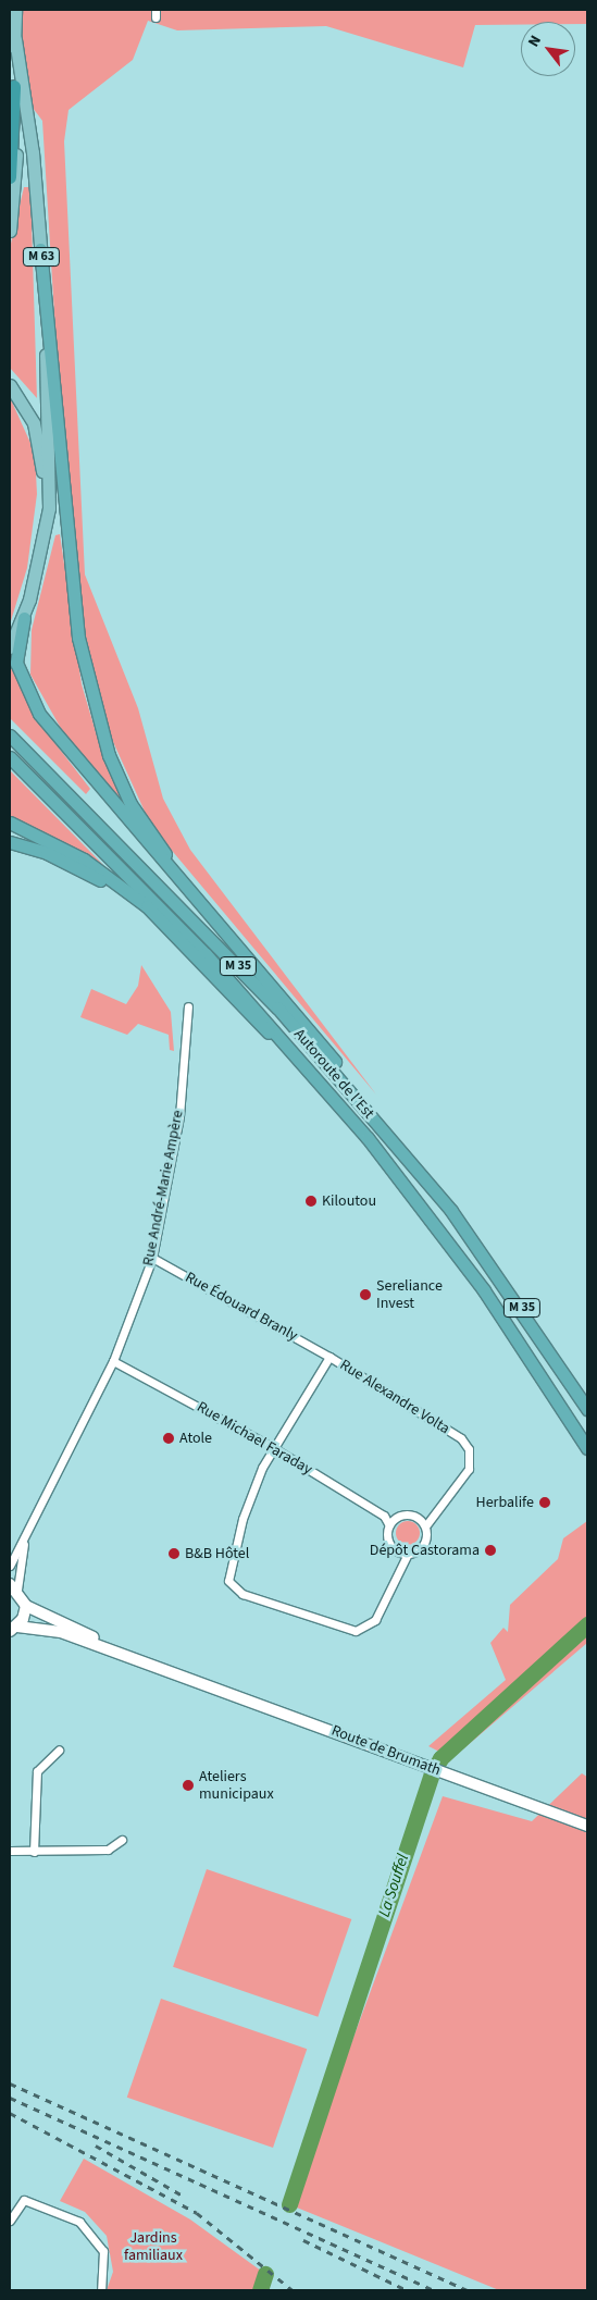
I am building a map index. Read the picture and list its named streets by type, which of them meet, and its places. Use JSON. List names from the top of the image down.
{
  "streets": {
    "highway": ["M 35", "Autoroute de l’Est"],
    "main road": ["M 63", "Route de Brumath"],
    "street": [
      "Rue André-Marie Ampère",
      "Rue Édouard Branly",
      "Rue Alexandre Volta",
      "Rue Michael Faraday"
    ]
  },
  "crossings": [
    ["Rue André-Marie Ampère", "Rue Édouard Branly"],
    ["Rue André-Marie Ampère", "Rue Michael Faraday"],
    ["Rue Édouard Branly", "Rue Alexandre Volta"],
    ["Rue Alexandre Volta", "Rue Michael Faraday"]
  ],
  "water": ["La Souffel"],
  "parks": ["Jardins familiaux"],
  "places": [
    "Kiloutou",
    "Sereliance Invest",
    "Atole",
    "Herbalife",
    "Dépôt Castorama",
    "B&B Hôtel",
    "Ateliers municipaux"
  ],
  "north": "top left"
}
